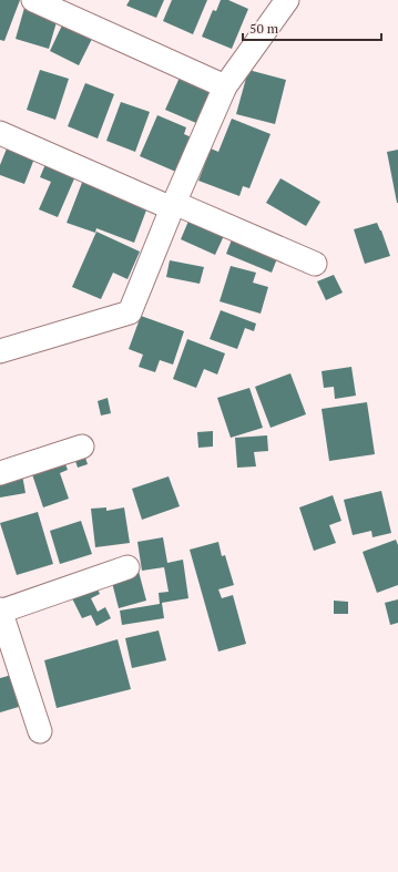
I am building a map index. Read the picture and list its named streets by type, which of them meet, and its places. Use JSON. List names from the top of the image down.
{
  "scale_bar": "50 m"
}
